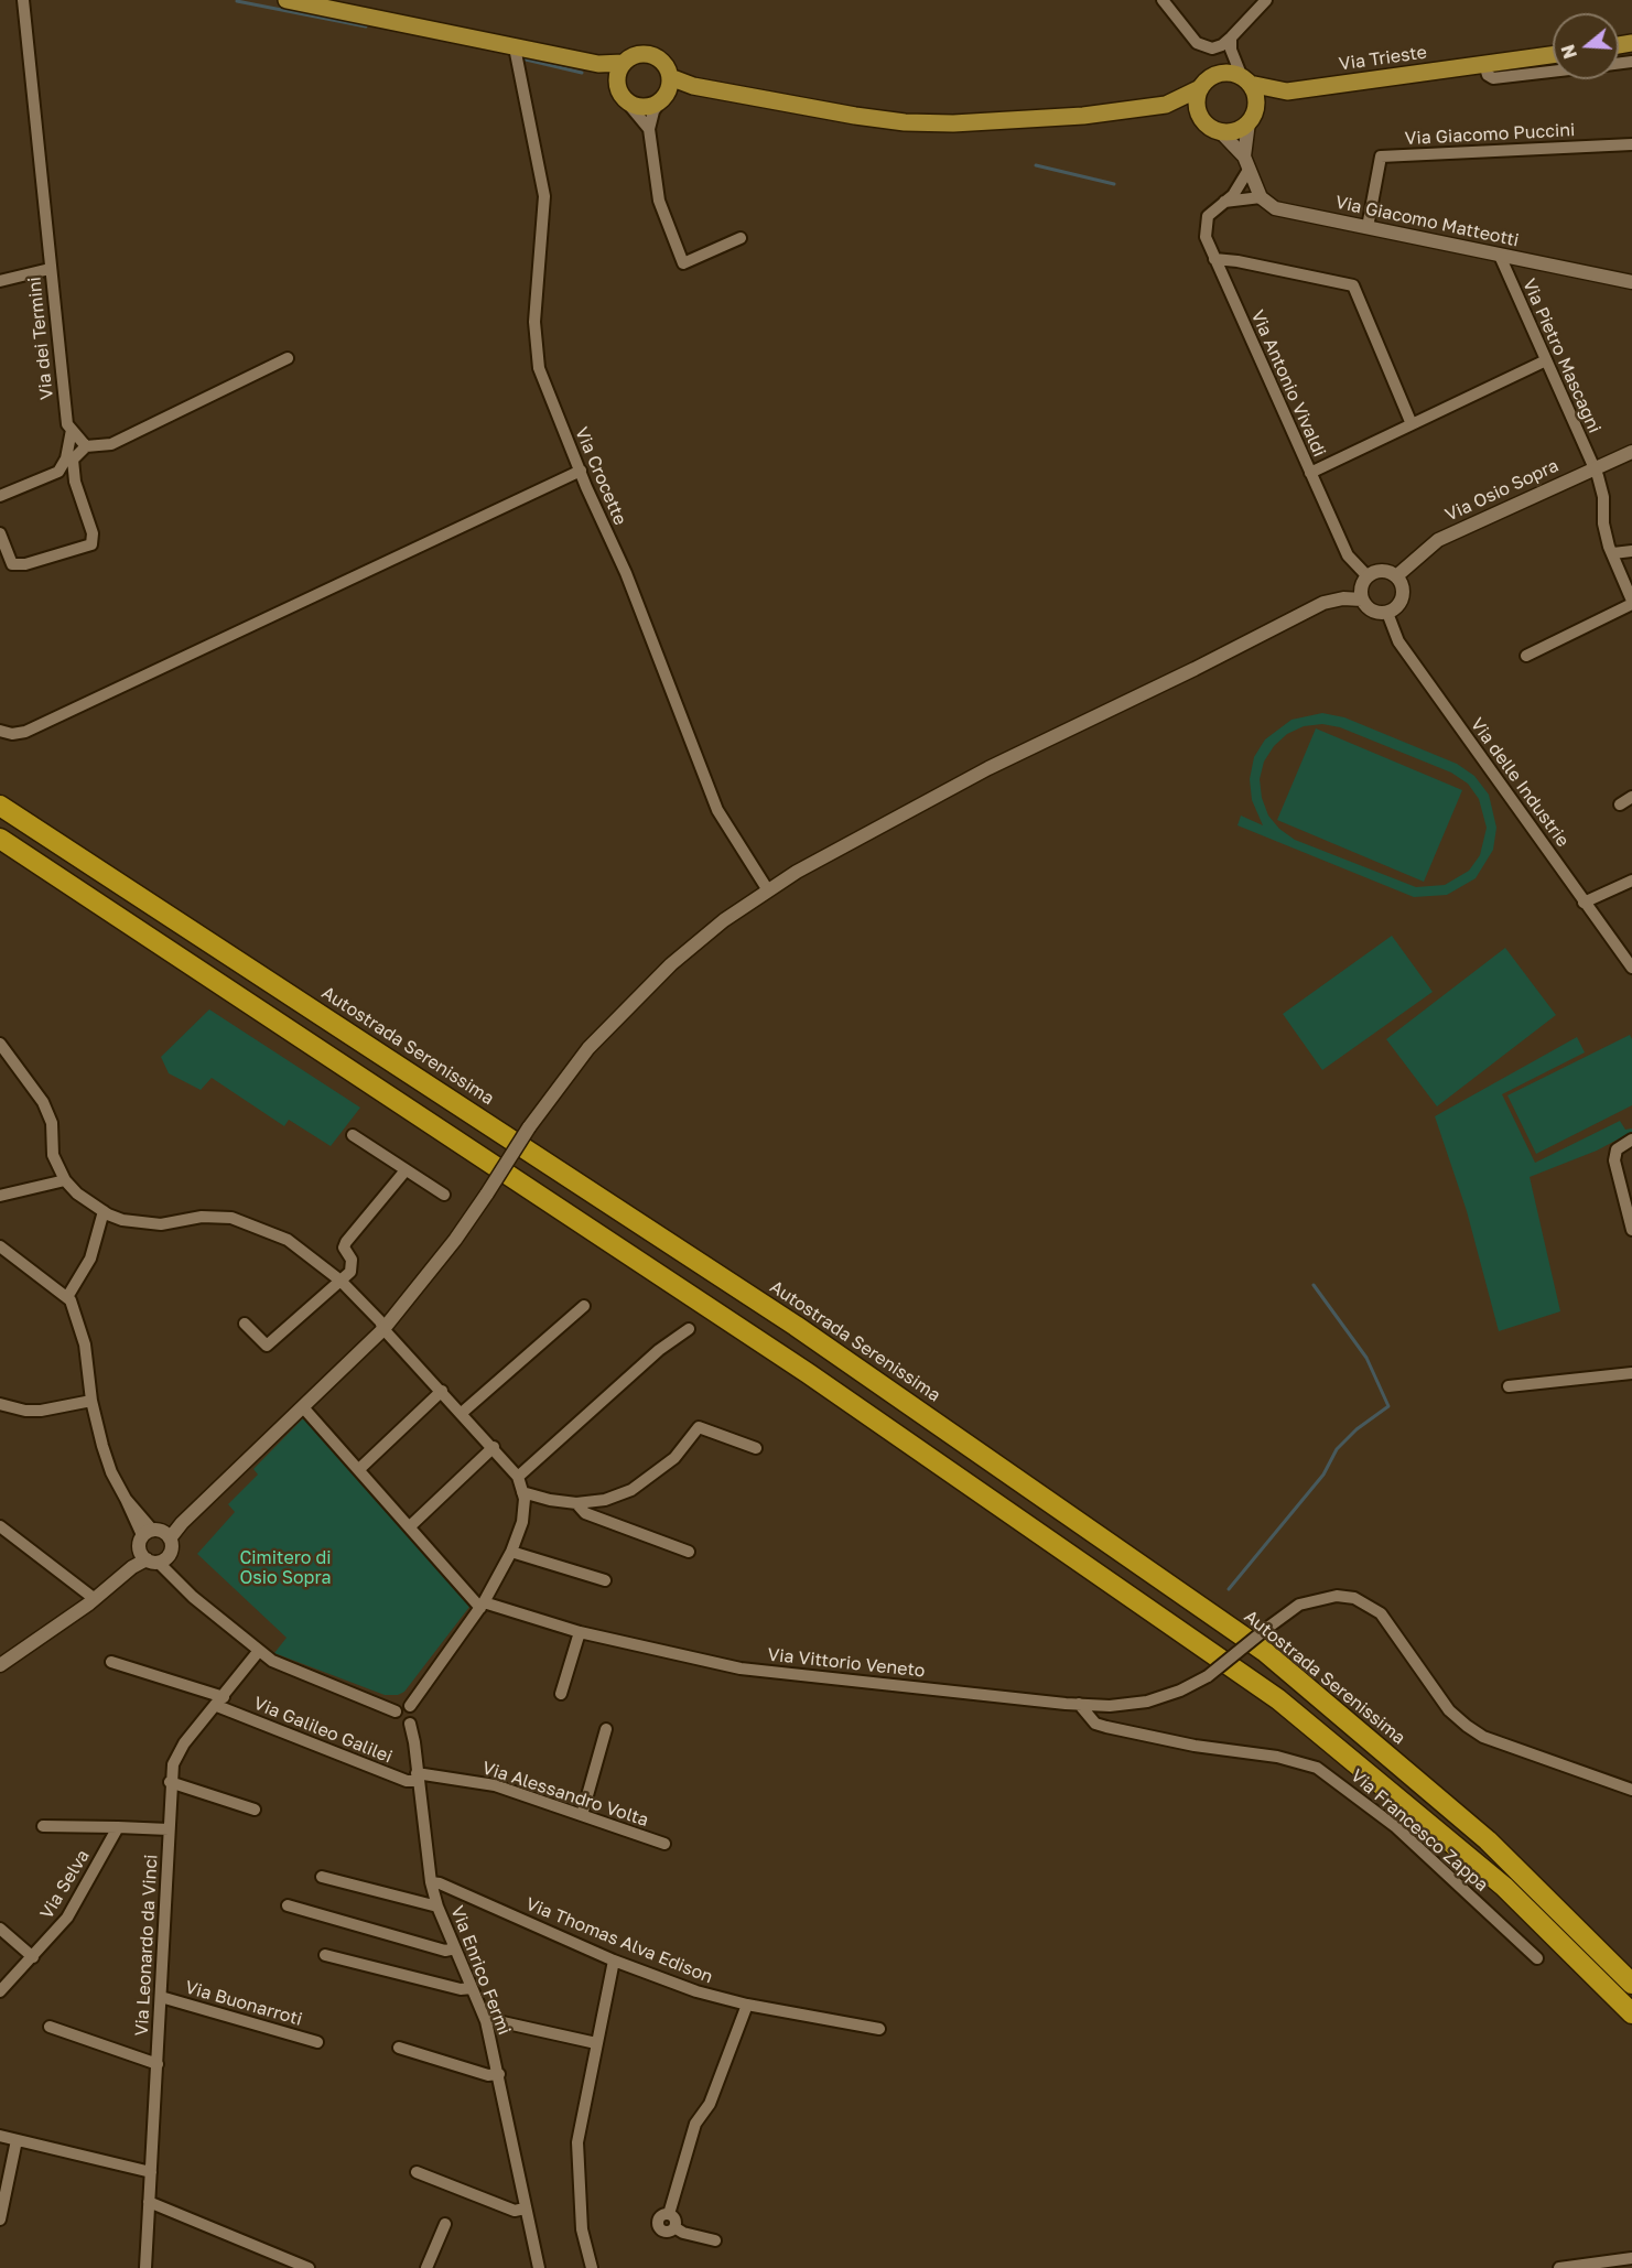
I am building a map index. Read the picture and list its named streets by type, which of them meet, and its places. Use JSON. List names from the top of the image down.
{
  "streets": {
    "highway": ["Autostrada Serenissima"],
    "main road": ["Via Trieste"],
    "street": [
      "Via Giacomo Puccini",
      "Via Giacomo Matteotti",
      "Via dei Termini",
      "Via Pietro Mascagni",
      "Via Antonio Vivaldi",
      "Via Crocette",
      "Via Osio Sopra",
      "Via delle Industrie",
      "Via Vittorio Veneto",
      "Via Galileo Galilei",
      "Via Alessandro Volta",
      "Via Francesco Zappa",
      "Via Selva",
      "Via Thomas Alva Edison",
      "Via Leonardo da Vinci",
      "Via Enrico Fermi",
      "Via Buonarroti"
    ]
  },
  "crossings": [
    ["Via Giacomo Puccini", "Via Giacomo Matteotti"],
    ["Via Giacomo Matteotti", "Via Pietro Mascagni"],
    ["Via Pietro Mascagni", "Via Osio Sopra"],
    ["Via Antonio Vivaldi", "Via Osio Sopra"],
    ["Via Antonio Vivaldi", "Via delle Industrie"],
    ["Via Osio Sopra", "Via delle Industrie"],
    ["Via Vittorio Veneto", "Via Francesco Zappa"],
    ["Via Galileo Galilei", "Via Alessandro Volta"],
    ["Via Galileo Galilei", "Via Leonardo da Vinci"],
    ["Via Galileo Galilei", "Via Enrico Fermi"],
    ["Via Alessandro Volta", "Via Enrico Fermi"],
    ["Via Thomas Alva Edison", "Via Enrico Fermi"],
    ["Via Leonardo da Vinci", "Via Buonarroti"]
  ],
  "parks": ["Cimitero di Osio Sopra"],
  "north": "left"
}
